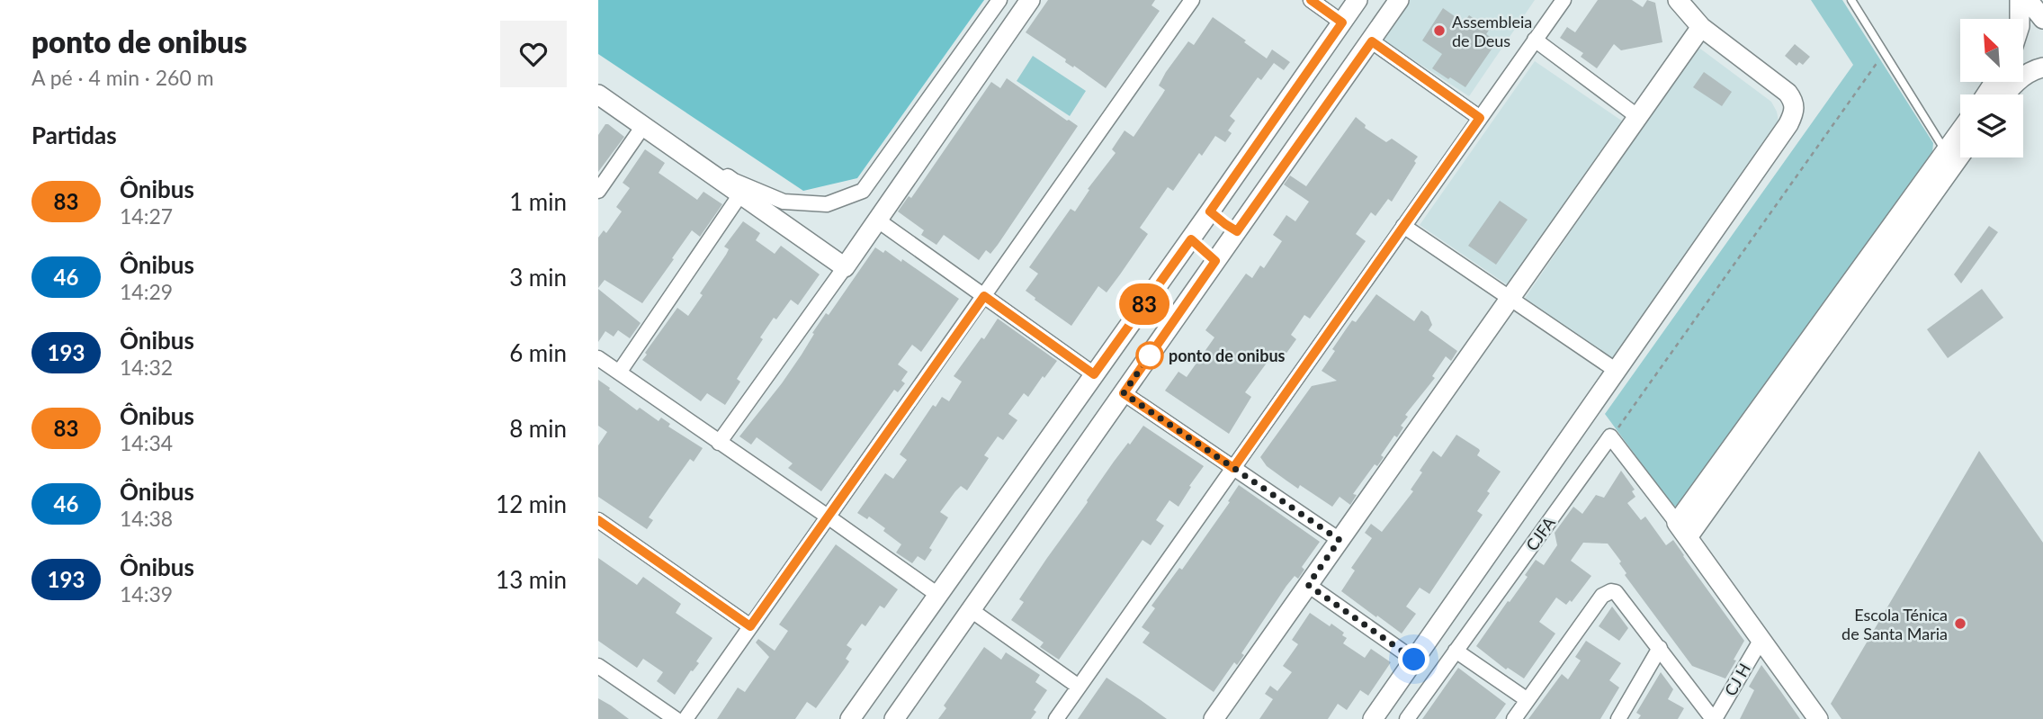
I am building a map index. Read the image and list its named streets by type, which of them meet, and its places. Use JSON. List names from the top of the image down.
{
  "streets": {
    "street": ["CJFA", "CJ H"]
  },
  "places": ["Assembleia de Deus", "ponto de onibus", "Escola Ténica de Santa Maria"],
  "lines": ["bus line 83"],
  "north": "top left",
  "page": {
    "heading": [
      ["ponto de onibus", "A pé · 4 min · 260 m"],
      "Partidas"
    ],
    "on_map": "83",
    "list": [
      {
        "mark": "83",
        "name": "Ônibus",
        "note": "14:27",
        "value": "1 min"
      },
      {
        "mark": "46",
        "name": "Ônibus",
        "note": "14:29",
        "value": "3 min"
      },
      {
        "mark": "193",
        "name": "Ônibus",
        "note": "14:32",
        "value": "6 min"
      },
      {
        "mark": "83",
        "name": "Ônibus",
        "note": "14:34",
        "value": "8 min"
      },
      {
        "mark": "46",
        "name": "Ônibus",
        "note": "14:38",
        "value": "12 min"
      },
      {
        "mark": "193",
        "name": "Ônibus",
        "note": "14:39",
        "value": "13 min"
      }
    ]
  }
}
